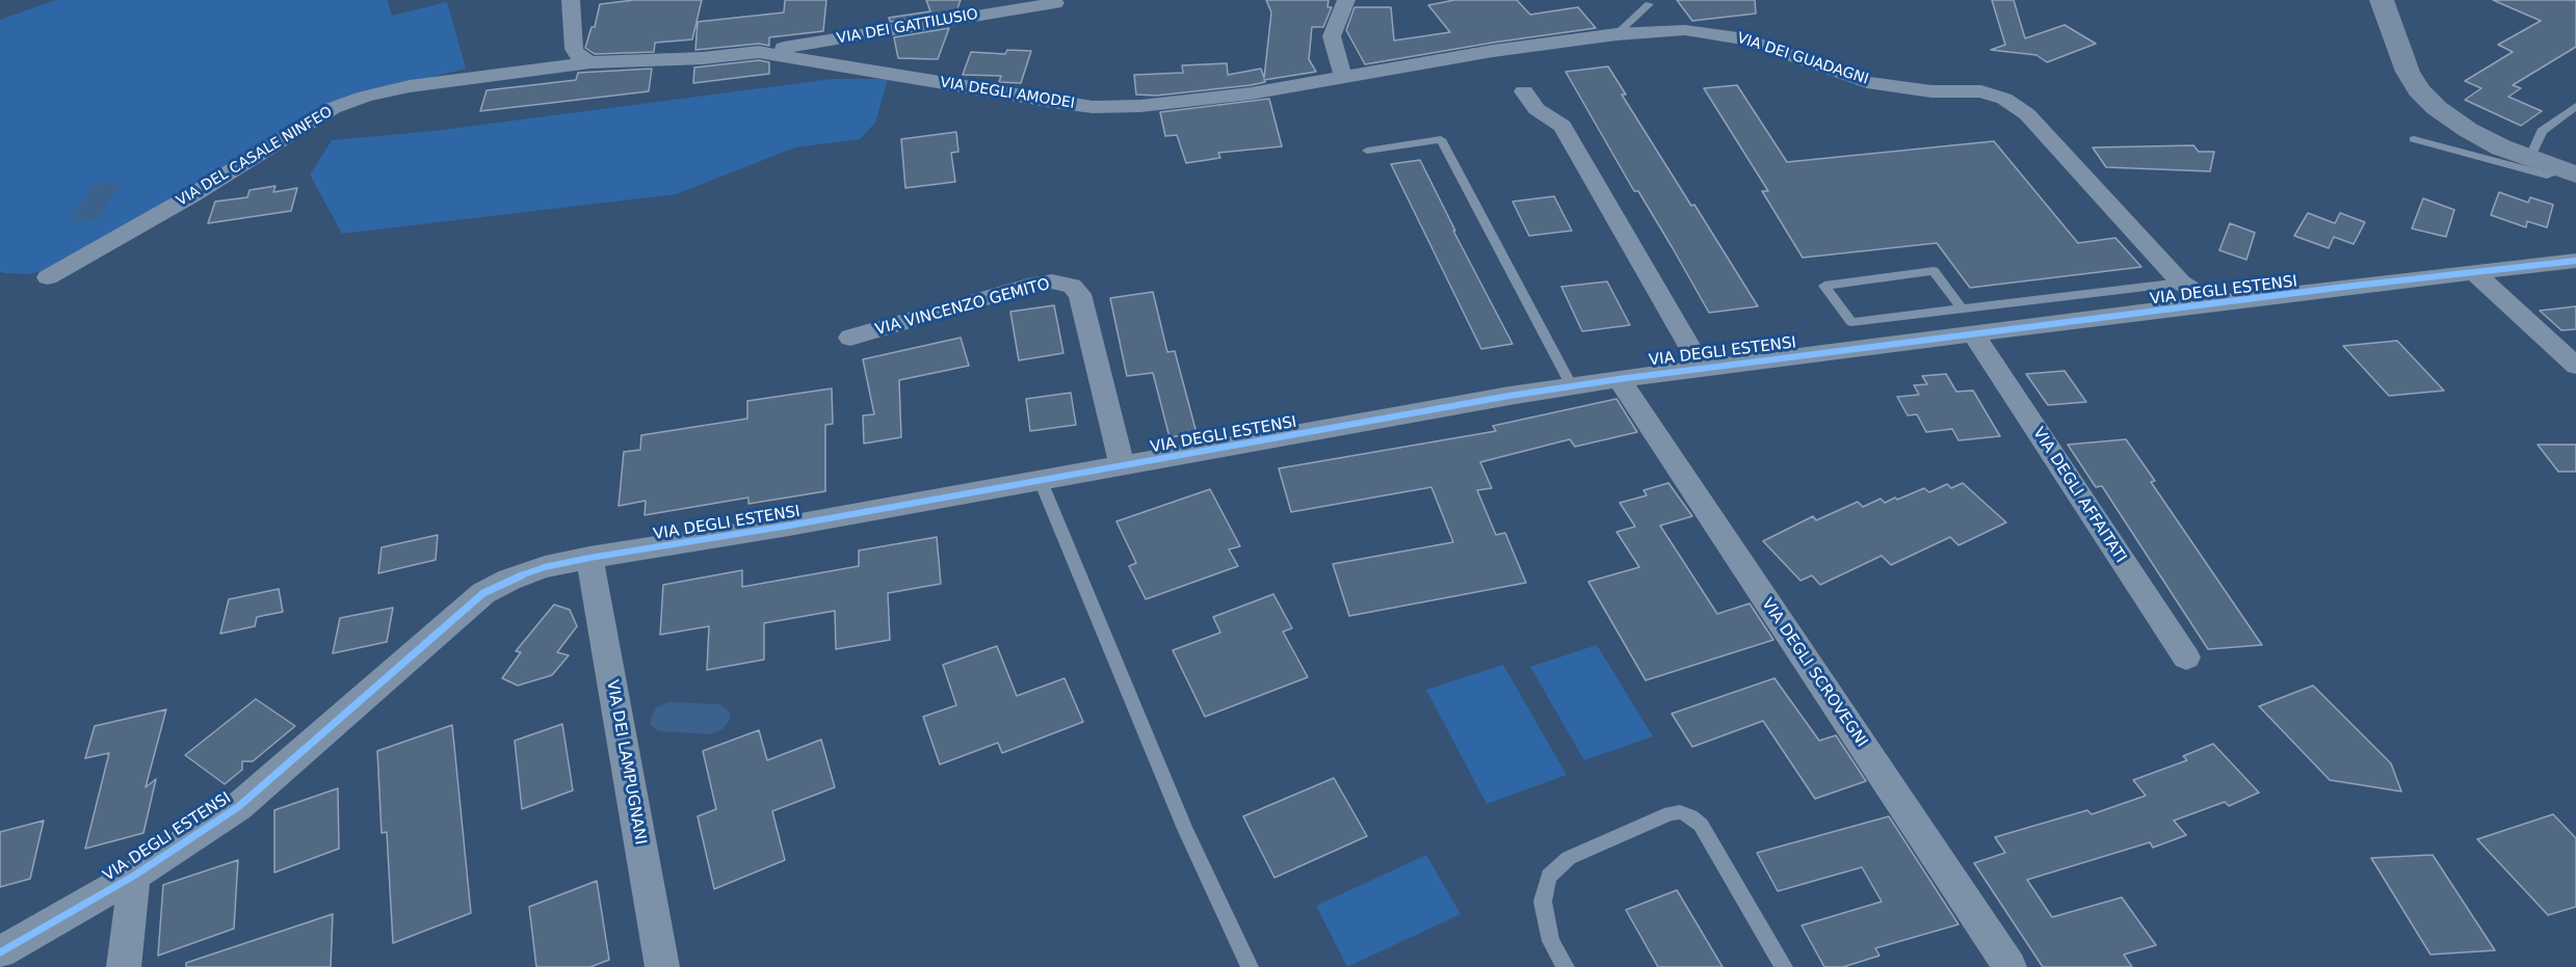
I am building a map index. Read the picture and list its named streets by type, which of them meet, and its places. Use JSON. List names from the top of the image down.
{
  "streets": {
    "street": [
      "VIA DEI GATTILUSIO",
      "VIA DEI GUADAGNI",
      "VIA DEGLI AMODEI",
      "VIA DEL CASALE NINFEO",
      "VIA DEGLI ESTENSI",
      "VIA VINCENZO GEMITO",
      "VIA DEGLI AFFAITATI",
      "VIA DEGLI SCROVEGNI",
      "VIA DEI LAMPUGNANI"
    ]
  },
  "crossings": [
    ["VIA DEI GATTILUSIO", "VIA DEGLI AMODEI"],
    ["VIA DEI GUADAGNI", "VIA DEGLI AMODEI"],
    ["VIA DEI GUADAGNI", "VIA DEGLI ESTENSI"],
    ["VIA DEGLI AMODEI", "VIA DEL CASALE NINFEO"],
    ["VIA DEGLI ESTENSI", "VIA VINCENZO GEMITO"],
    ["VIA DEGLI ESTENSI", "VIA DEGLI AFFAITATI"],
    ["VIA DEGLI ESTENSI", "VIA DEGLI SCROVEGNI"],
    ["VIA DEGLI ESTENSI", "VIA DEI LAMPUGNANI"]
  ]
}
